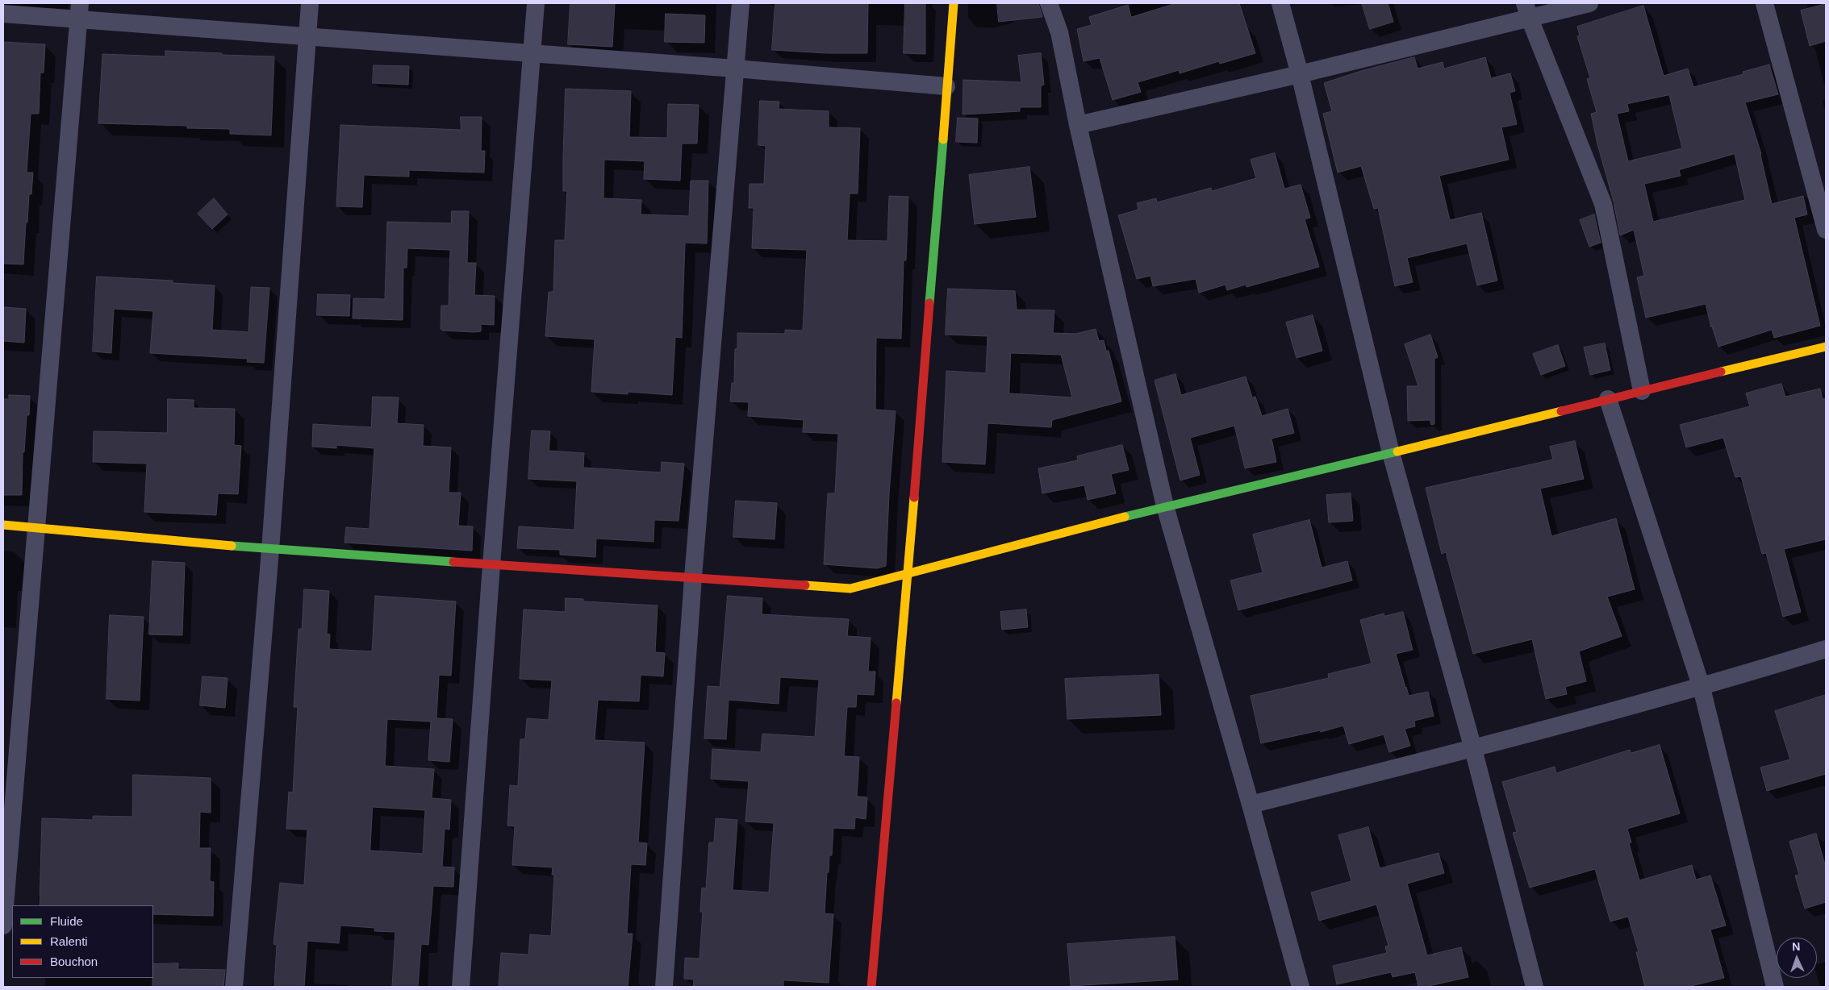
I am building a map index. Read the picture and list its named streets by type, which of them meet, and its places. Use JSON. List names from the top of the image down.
{
  "legend": ["Fluide", "Ralenti", "Bouchon"],
  "north": "top"
}
